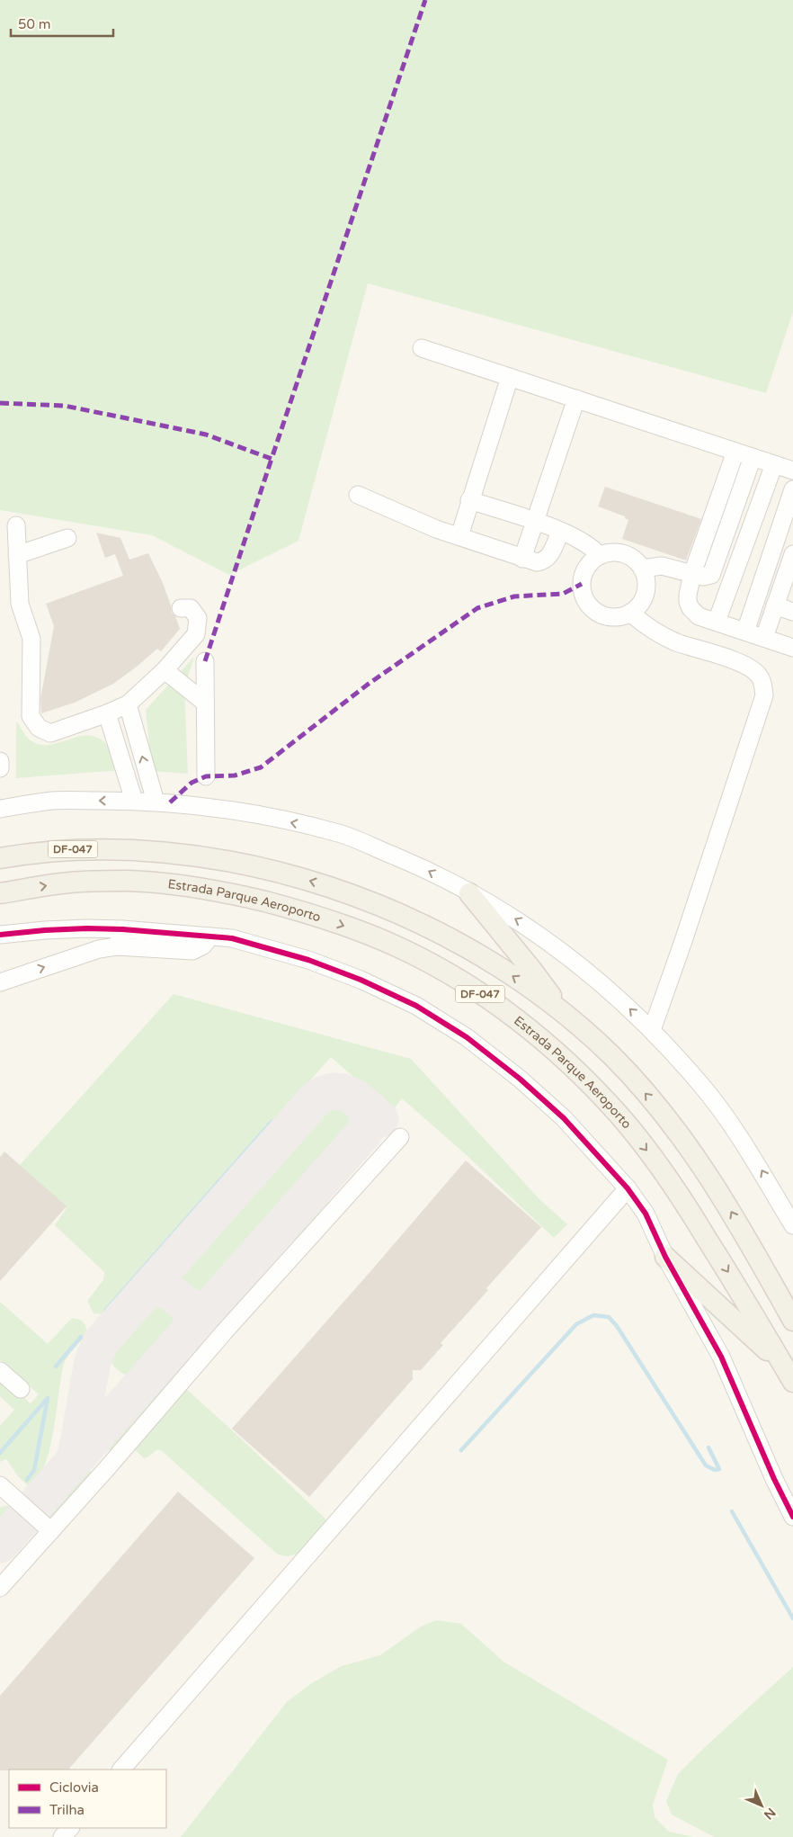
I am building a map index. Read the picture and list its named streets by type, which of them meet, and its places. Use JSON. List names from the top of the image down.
{
  "streets": {
    "main road": ["DF-047", "Estrada Parque Aeroporto"]
  },
  "legend": ["Ciclovia", "Trilha"],
  "scale_bar": "50 m",
  "north": "bottom right"
}
